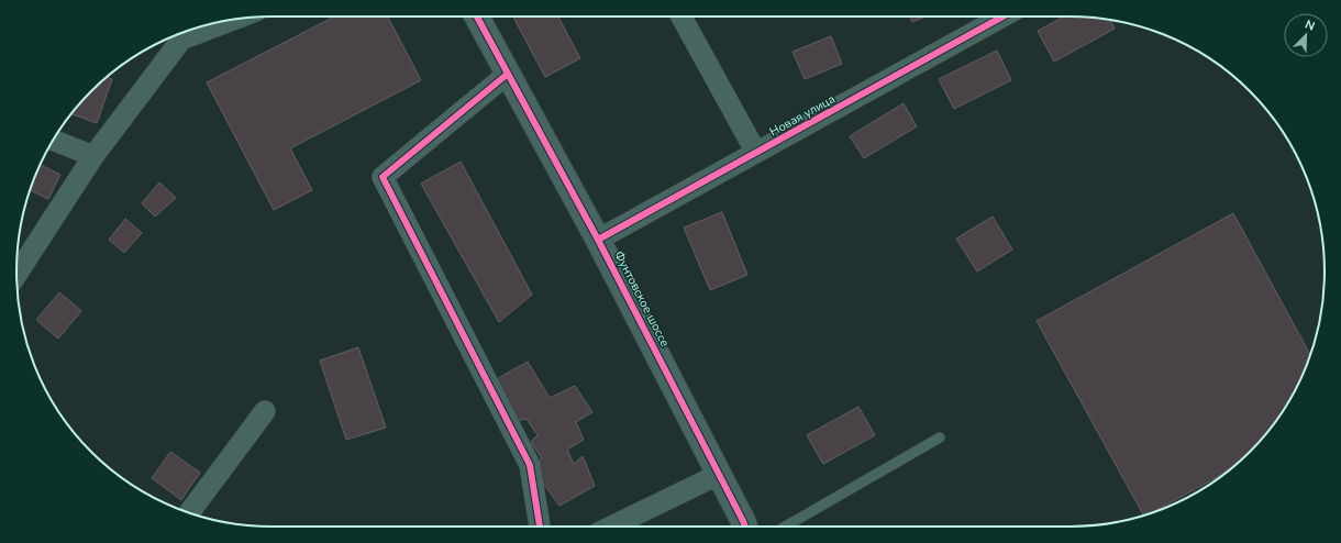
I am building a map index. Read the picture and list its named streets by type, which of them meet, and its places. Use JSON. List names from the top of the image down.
{
  "streets": {
    "street": ["Новая улица", "Фунтовское шоссе"]
  },
  "crossings": [
    ["Новая улица", "Фунтовское шоссе"]
  ],
  "north": "top right"
}
